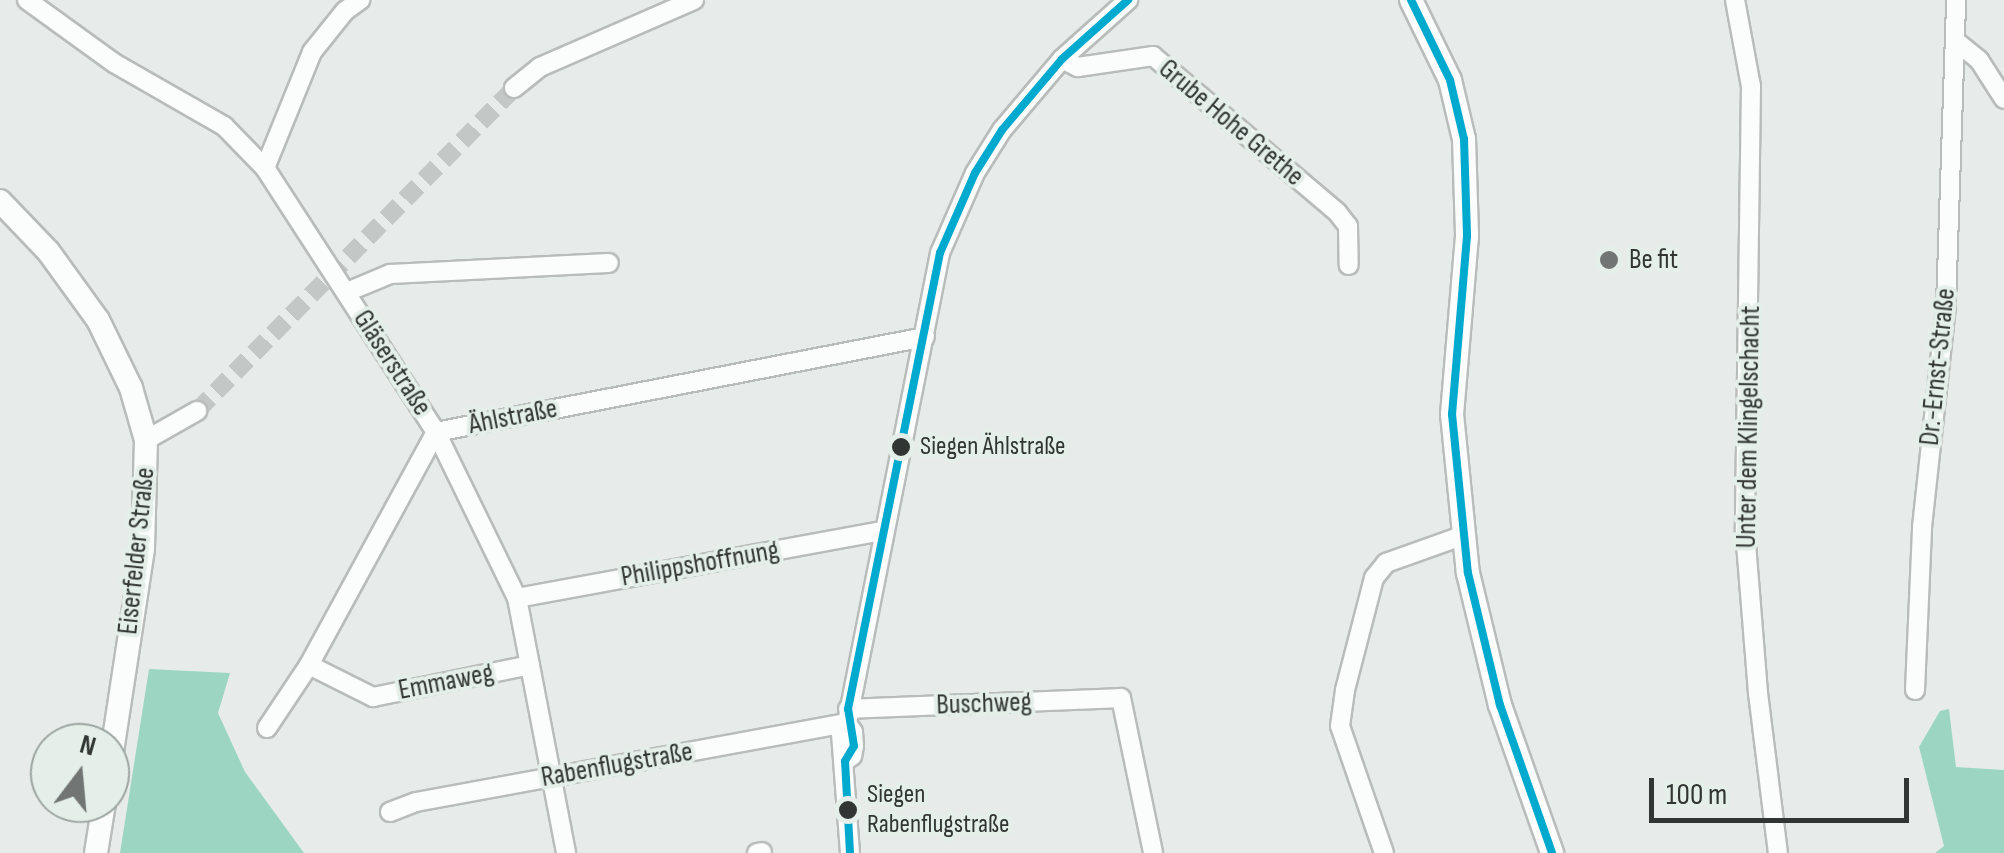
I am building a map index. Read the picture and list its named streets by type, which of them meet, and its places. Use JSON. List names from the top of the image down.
{
  "streets": {
    "main road": ["Eiserfelder Straße"],
    "street": [
      "Grube Hohe Grethe",
      "Gläserstraße",
      "Dr.-Ernst-Straße",
      "Ählstraße",
      "Unter dem Klingelschacht",
      "Philippshoffnung",
      "Emmaweg",
      "Buschweg",
      "Rabenflugstraße"
    ]
  },
  "crossings": [
    ["Gläserstraße", "Ählstraße"],
    ["Gläserstraße", "Philippshoffnung"],
    ["Gläserstraße", "Emmaweg"],
    ["Gläserstraße", "Rabenflugstraße"],
    ["Ählstraße", "Emmaweg"],
    ["Buschweg", "Rabenflugstraße"]
  ],
  "places": ["Be fit", "Siegen Ählstraße", "Siegen Rabenflugstraße"],
  "scale_bar": "100 m",
  "north": "top"
}
